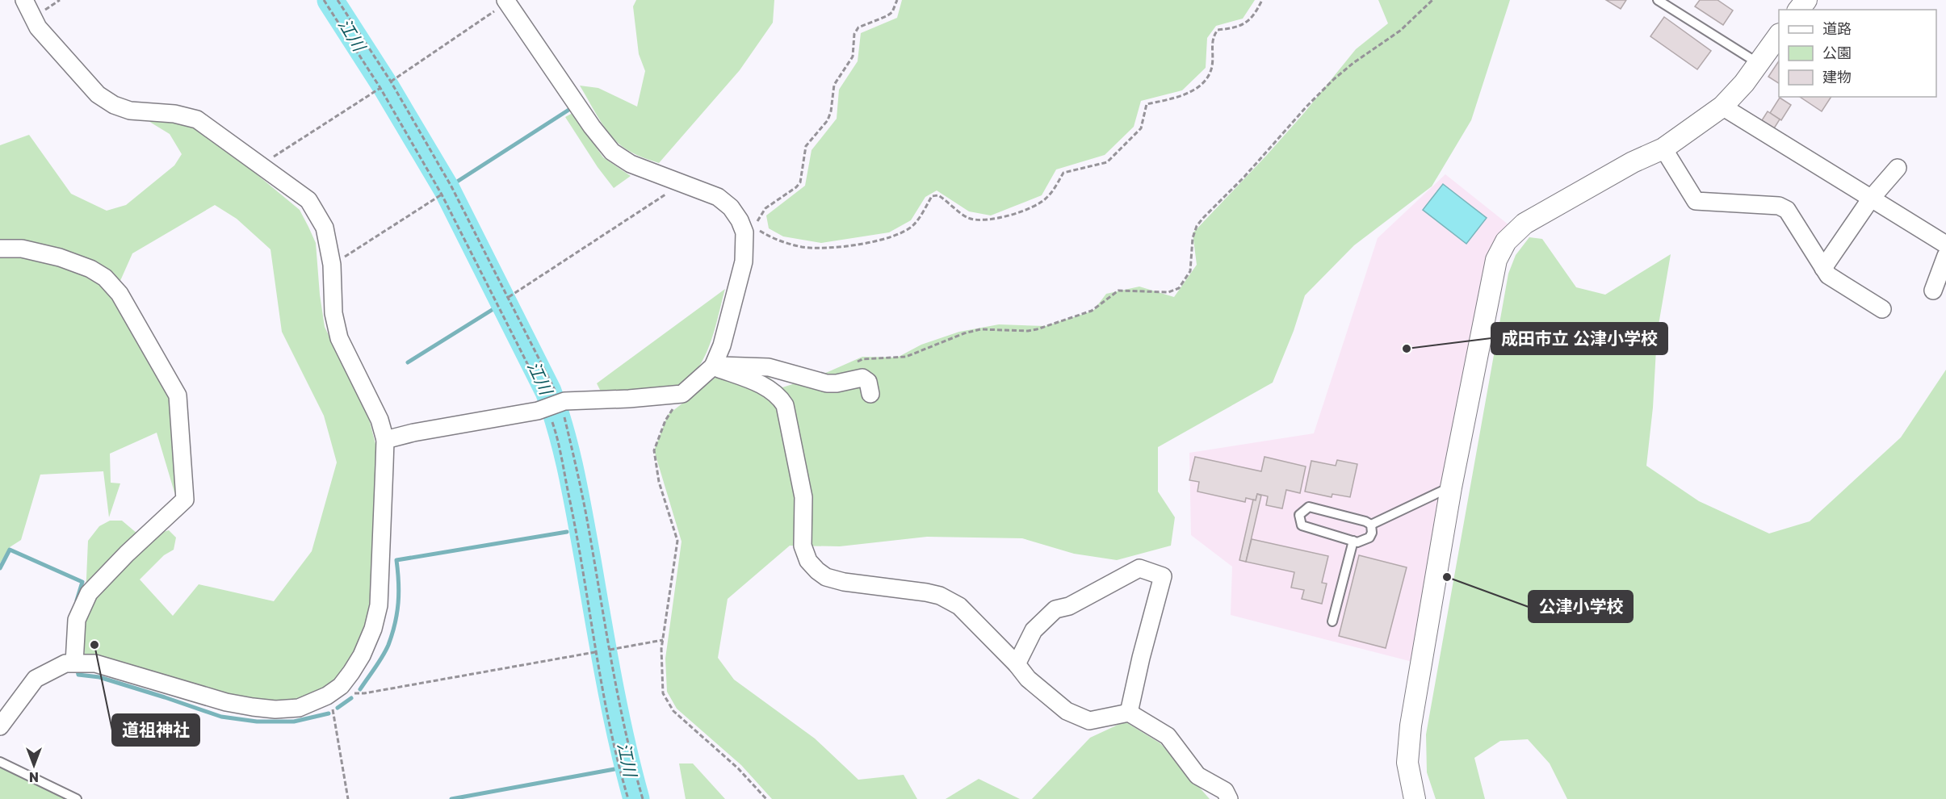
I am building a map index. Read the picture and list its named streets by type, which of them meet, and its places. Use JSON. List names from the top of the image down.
{
  "water": ["江川"],
  "places": ["成田市立 公津小学校", "公津小学校", "道祖神社"],
  "legend": ["道路", "公園", "建物"],
  "north": "bottom"
}
